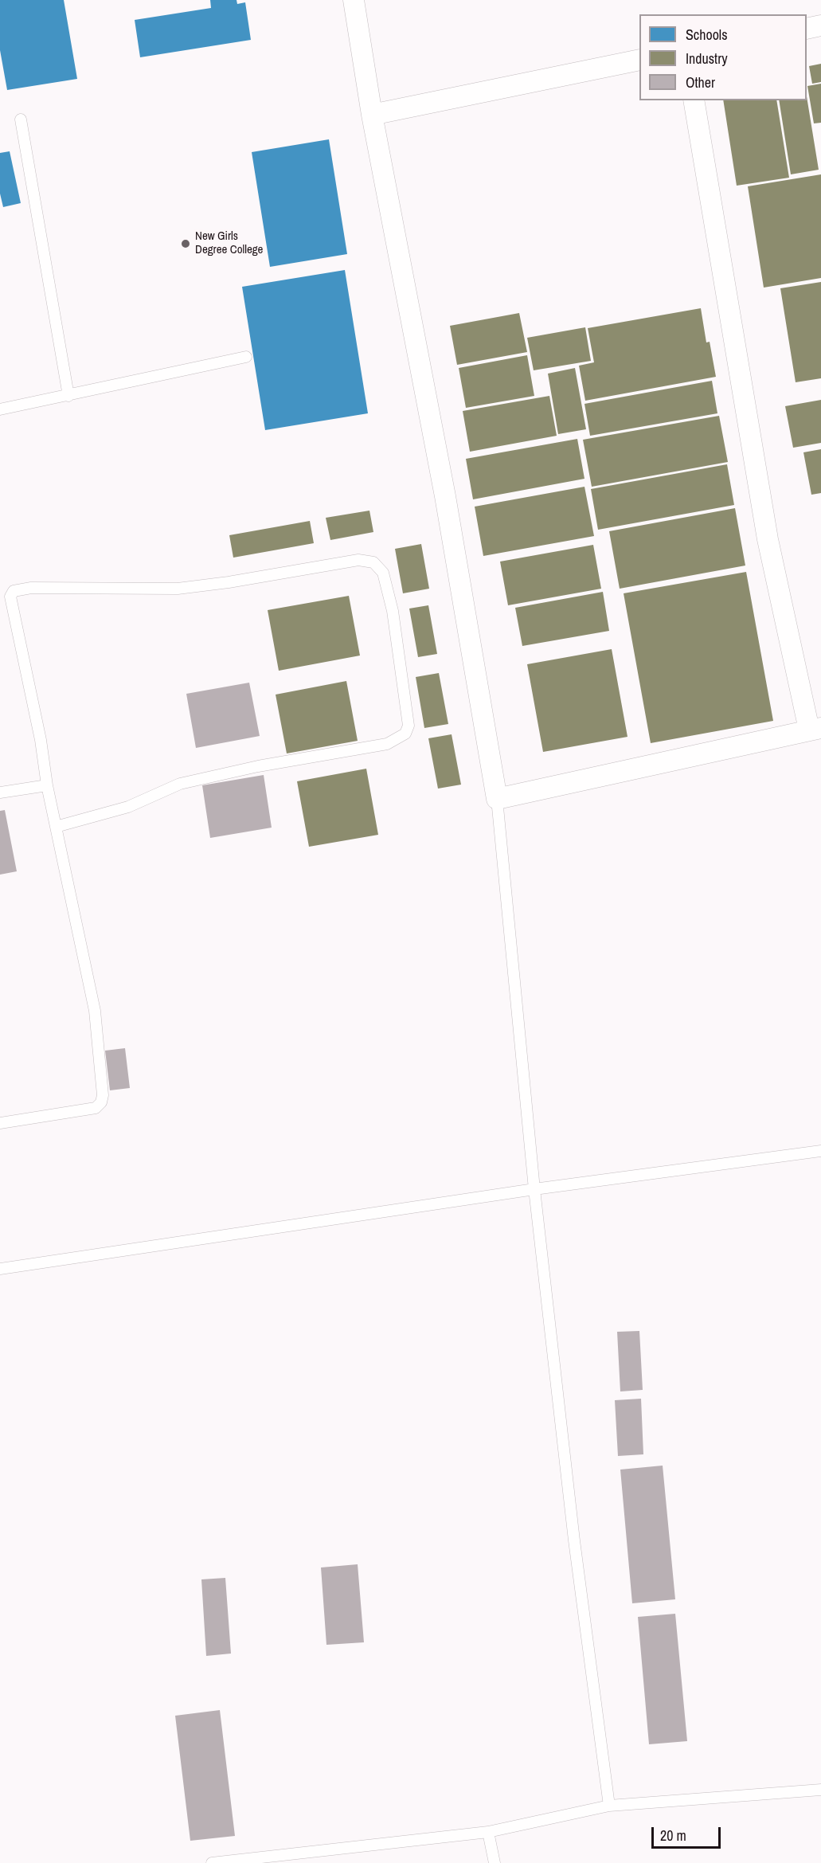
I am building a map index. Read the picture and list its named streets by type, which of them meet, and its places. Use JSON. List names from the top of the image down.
{
  "places": ["New Girls Degree College"],
  "legend": ["Schools", "Industry", "Other"],
  "scale_bar": "20 m"
}
